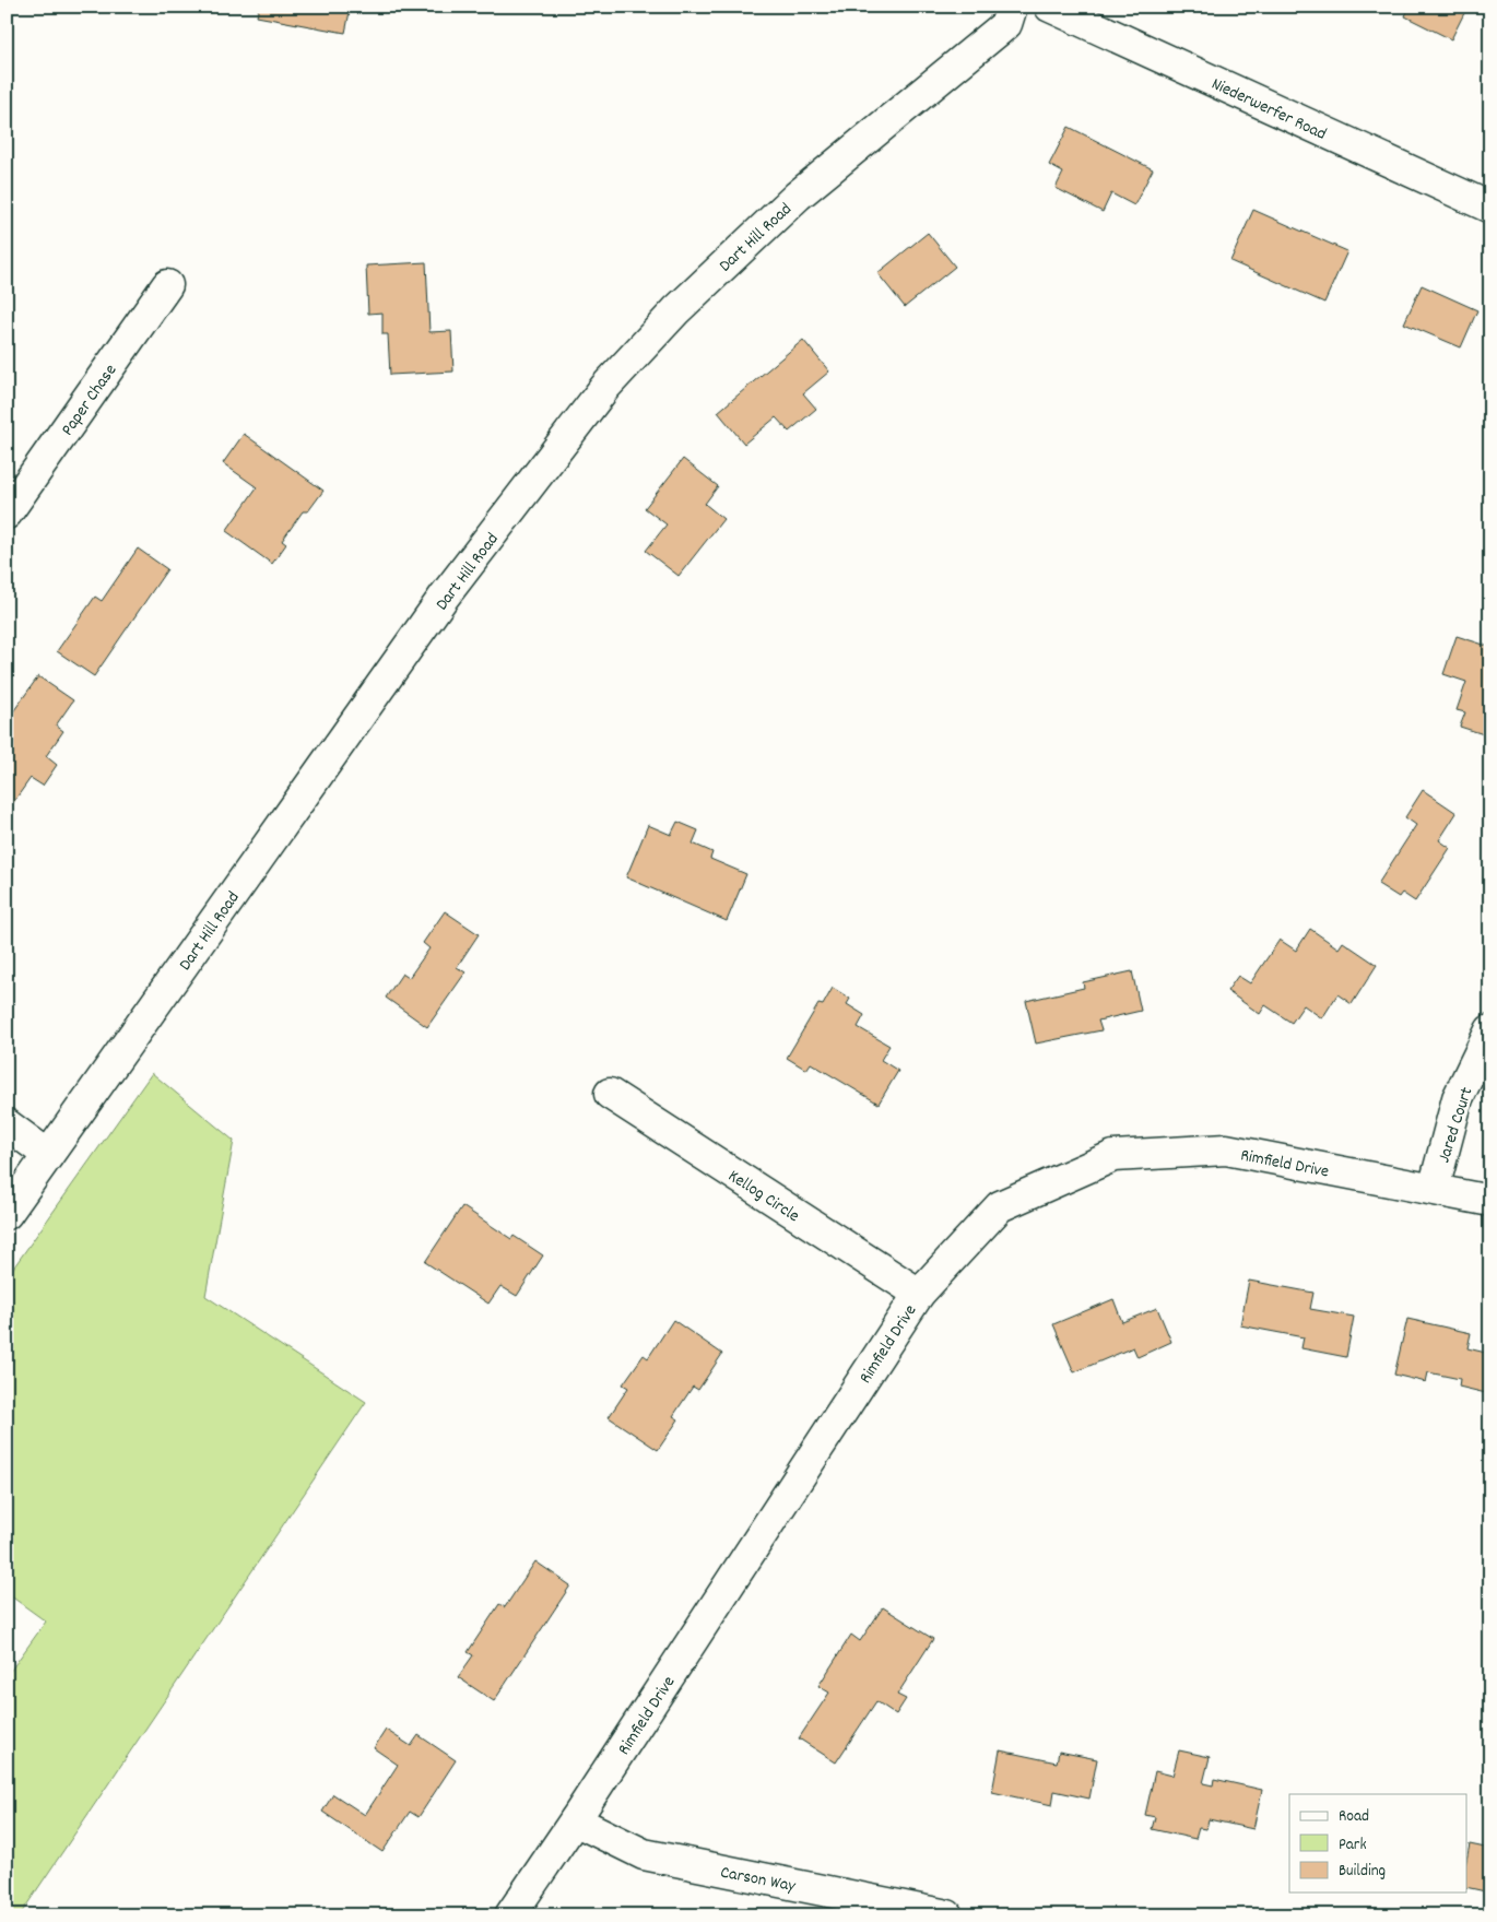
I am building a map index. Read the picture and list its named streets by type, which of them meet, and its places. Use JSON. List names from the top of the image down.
{
  "streets": {
    "street": [
      "Niederwerfer Road",
      "Dart Hill Road",
      "Paper Chase",
      "Jared Court",
      "Rimfield Drive",
      "Kellog Circle",
      "Carson Way"
    ]
  },
  "crossings": [
    ["Jared Court", "Rimfield Drive"],
    ["Rimfield Drive", "Kellog Circle"],
    ["Rimfield Drive", "Carson Way"]
  ],
  "legend": ["Road", "Park", "Building"]
}
